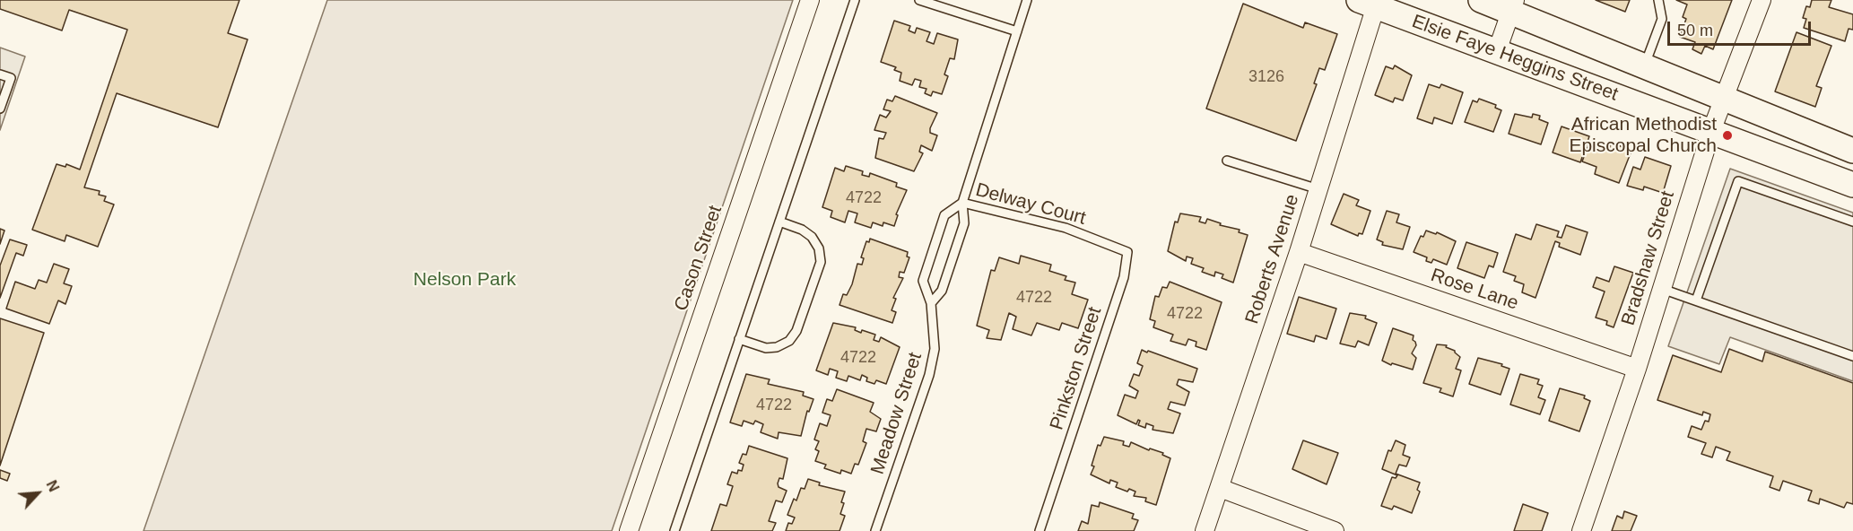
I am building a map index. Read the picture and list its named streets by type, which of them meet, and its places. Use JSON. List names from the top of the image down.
{
  "streets": {
    "main road": ["Elsie Faye Heggins Street"],
    "street": [
      "Cason Street",
      "Bradshaw Street",
      "Roberts Avenue",
      "Rose Lane"
    ],
    "lane": ["Delway Court", "Pinkston Street", "Meadow Street"]
  },
  "crossings": [
    ["Elsie Faye Heggins Street", "Bradshaw Street"],
    ["Elsie Faye Heggins Street", "Roberts Avenue"],
    ["Delway Court", "Pinkston Street"],
    ["Delway Court", "Meadow Street"],
    ["Bradshaw Street", "Rose Lane"],
    ["Roberts Avenue", "Rose Lane"]
  ],
  "parks": ["Nelson Park"],
  "places": ["African Methodist Episcopal Church"],
  "house_numbers": [
    "3126",
    "4722",
    "4722",
    "4722",
    "4722",
    "4722"
  ],
  "scale_bar": "50 m",
  "north": "top right"
}
